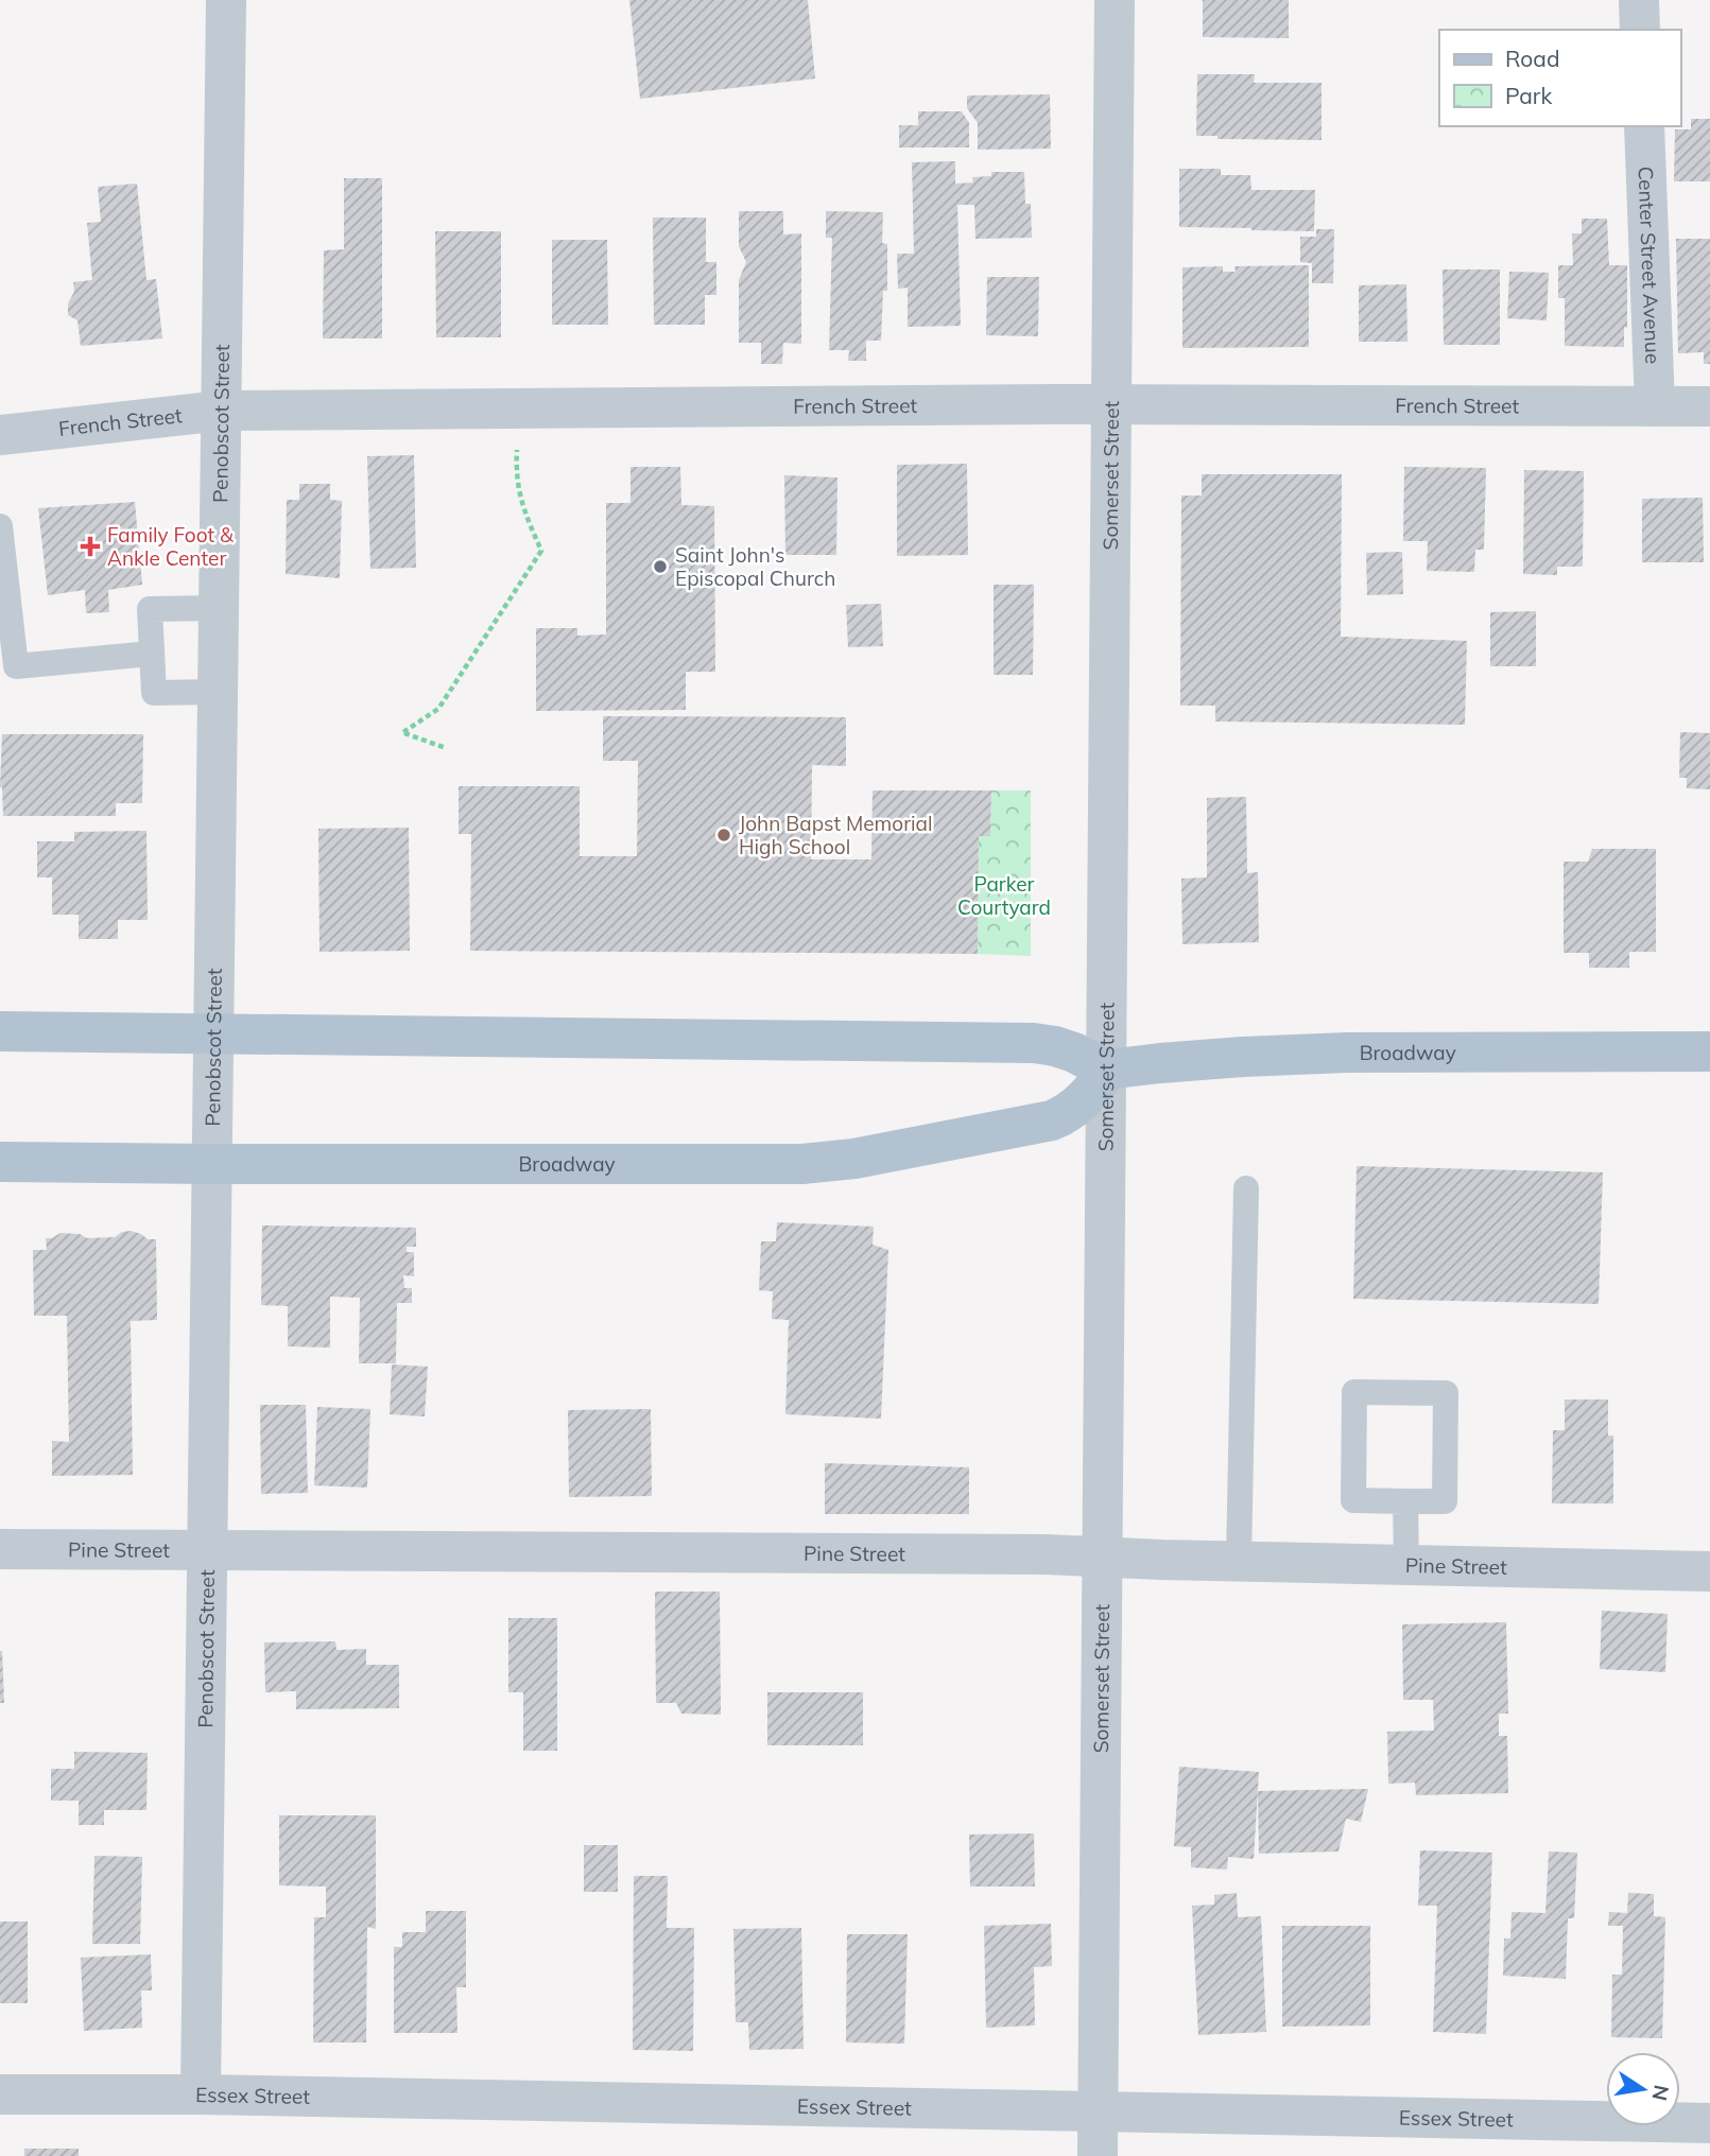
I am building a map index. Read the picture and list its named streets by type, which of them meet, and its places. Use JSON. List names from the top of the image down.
{
  "streets": {
    "main road": ["Broadway"],
    "street": [
      "Center Street Avenue",
      "French Street",
      "Penobscot Street",
      "Somerset Street",
      "Pine Street",
      "Essex Street"
    ]
  },
  "crossings": [
    ["Center Street Avenue", "French Street"],
    ["French Street", "Penobscot Street"],
    ["French Street", "Somerset Street"],
    ["Penobscot Street", "Broadway"],
    ["Penobscot Street", "Pine Street"],
    ["Penobscot Street", "Essex Street"],
    ["Somerset Street", "Broadway"],
    ["Somerset Street", "Pine Street"],
    ["Somerset Street", "Essex Street"]
  ],
  "parks": ["Parker Courtyard"],
  "places": {
    "health": ["Family Foot & Ankle Center"],
    "other": ["Saint John's Episcopal Church", "John Bapst Memorial High School"]
  },
  "legend": ["Road", "Park"],
  "north": "right"
}
